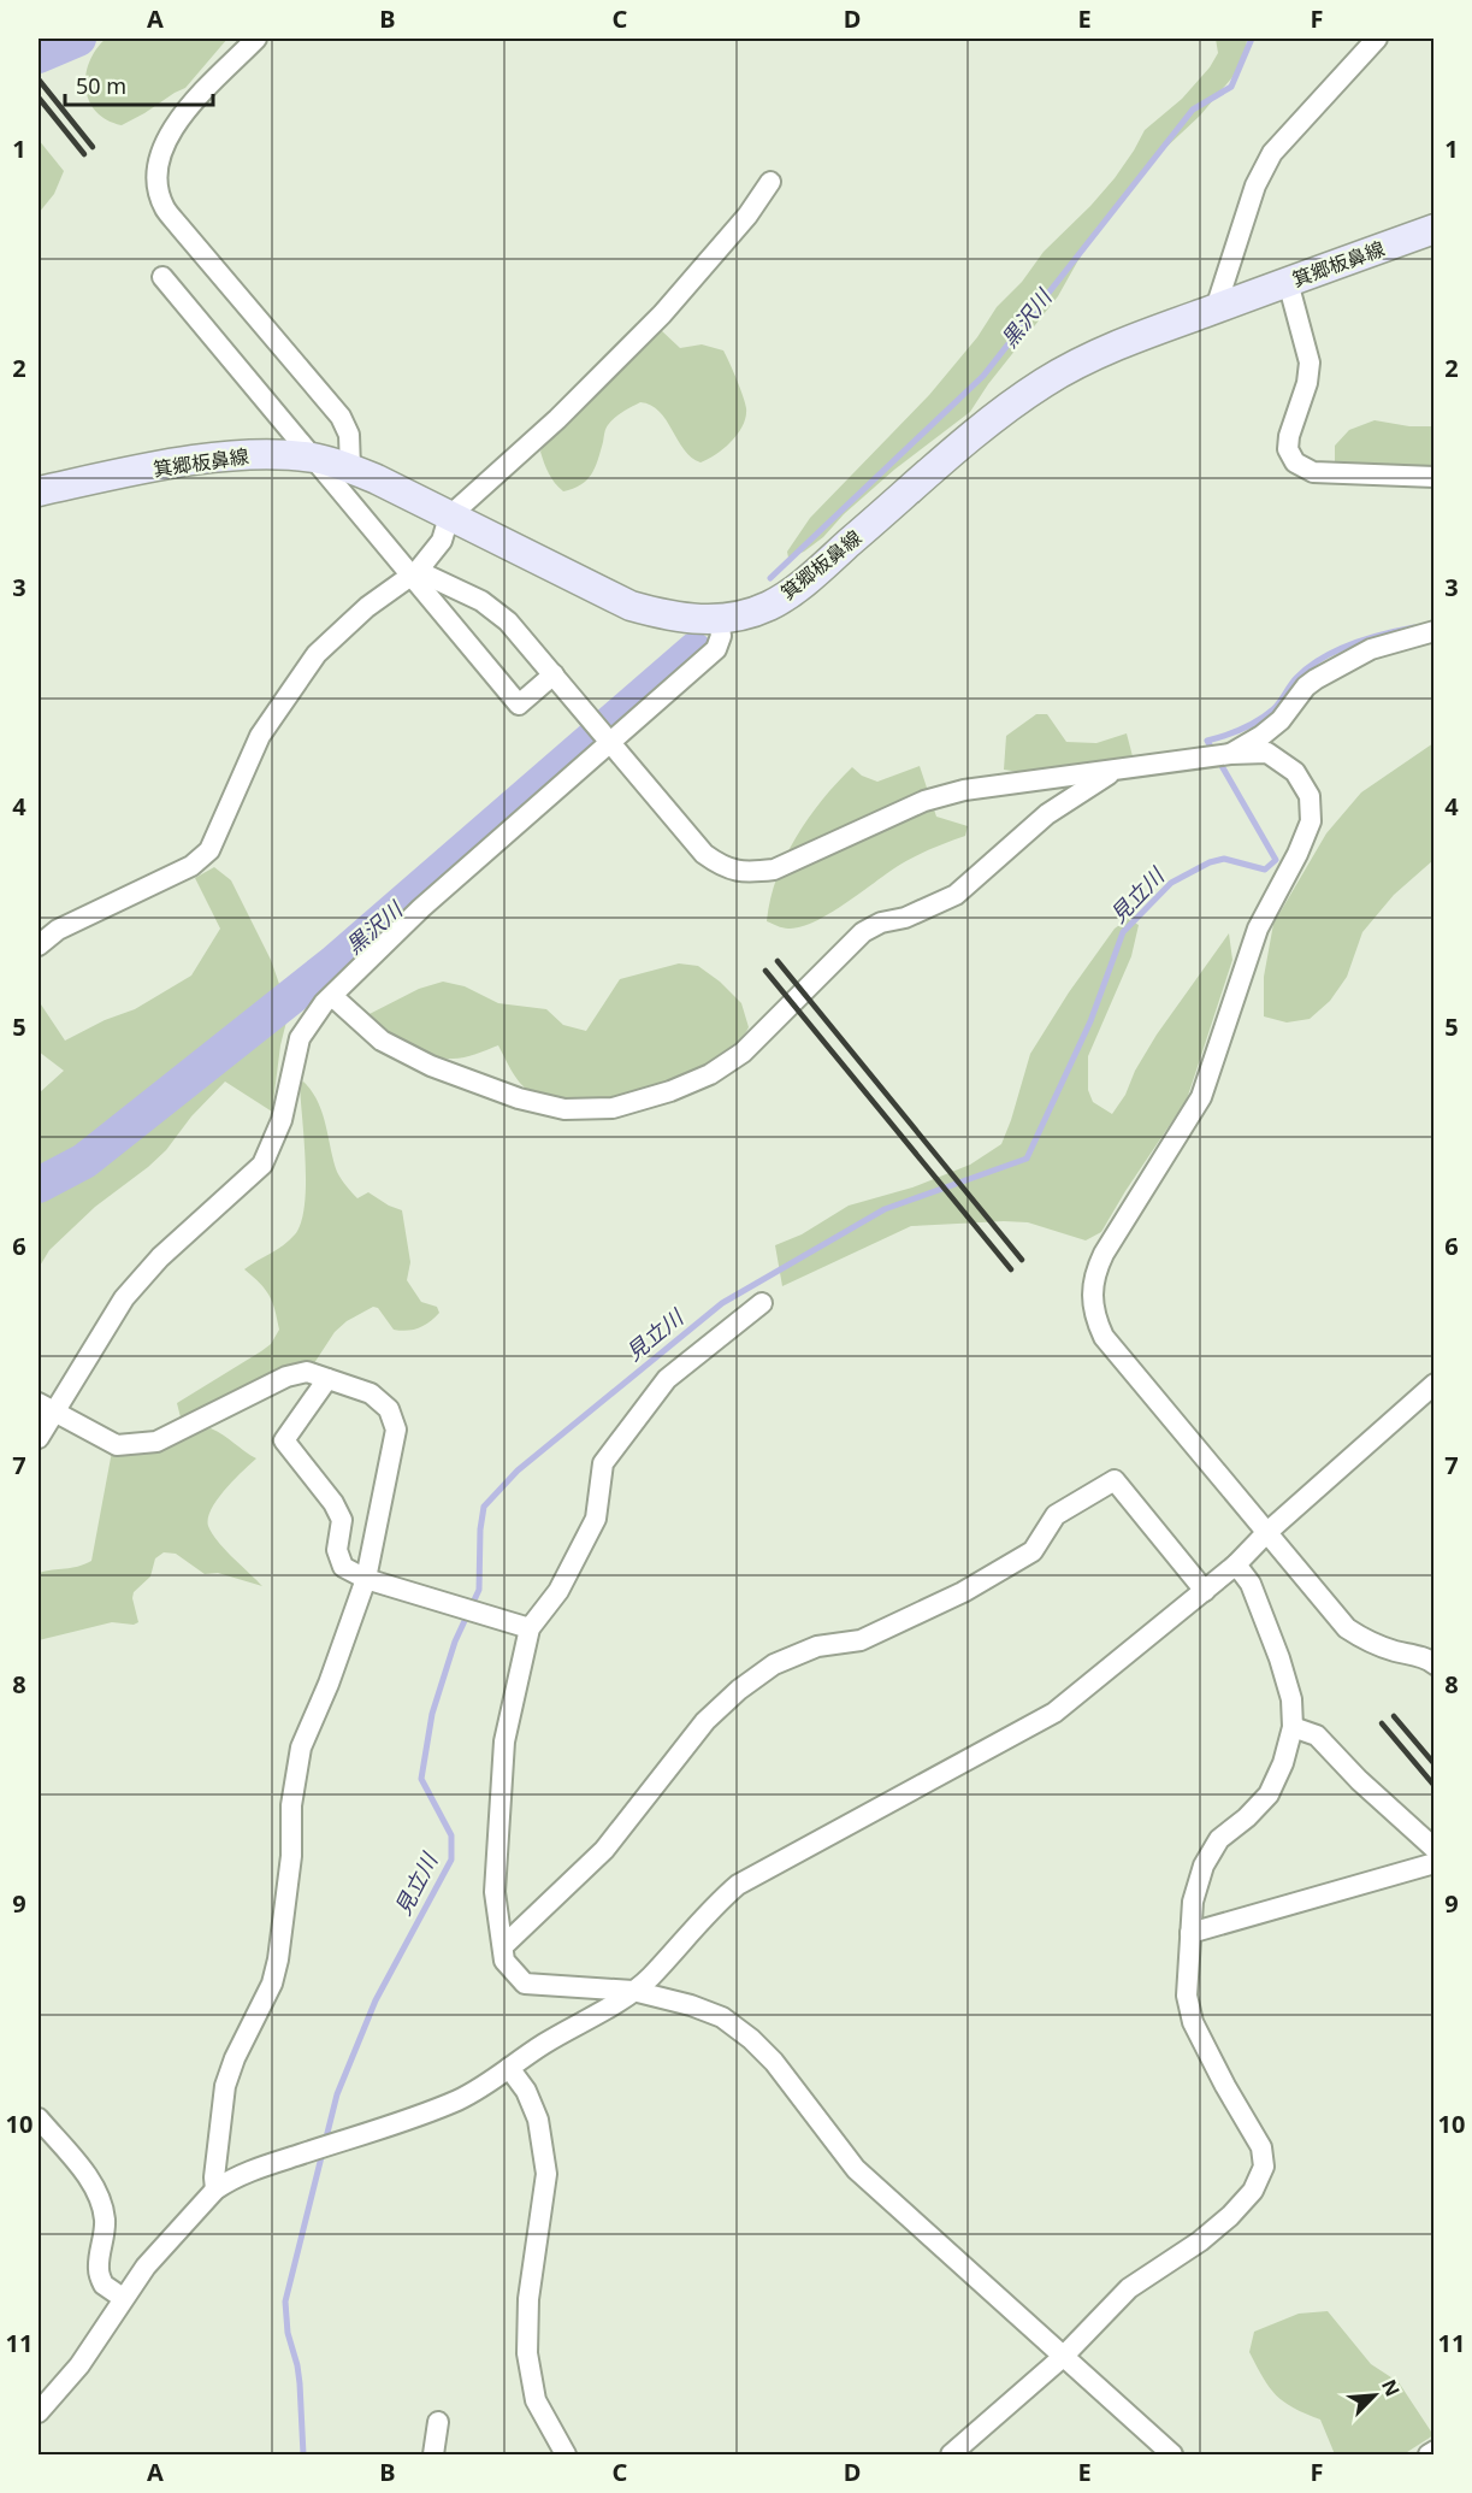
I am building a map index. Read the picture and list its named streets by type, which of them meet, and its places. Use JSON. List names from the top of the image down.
{
  "streets": {
    "main road": ["箕郷板鼻線"]
  },
  "water": ["黒沢川", "見立川"],
  "scale_bar": "50 m",
  "north": "top right",
  "grid": {
    "columns": [
      "A",
      "B",
      "C",
      "D",
      "E",
      "F"
    ],
    "rows": [
      "1",
      "2",
      "3",
      "4",
      "5",
      "6",
      "7",
      "8",
      "9",
      "10",
      "11"
    ]
  }
}
